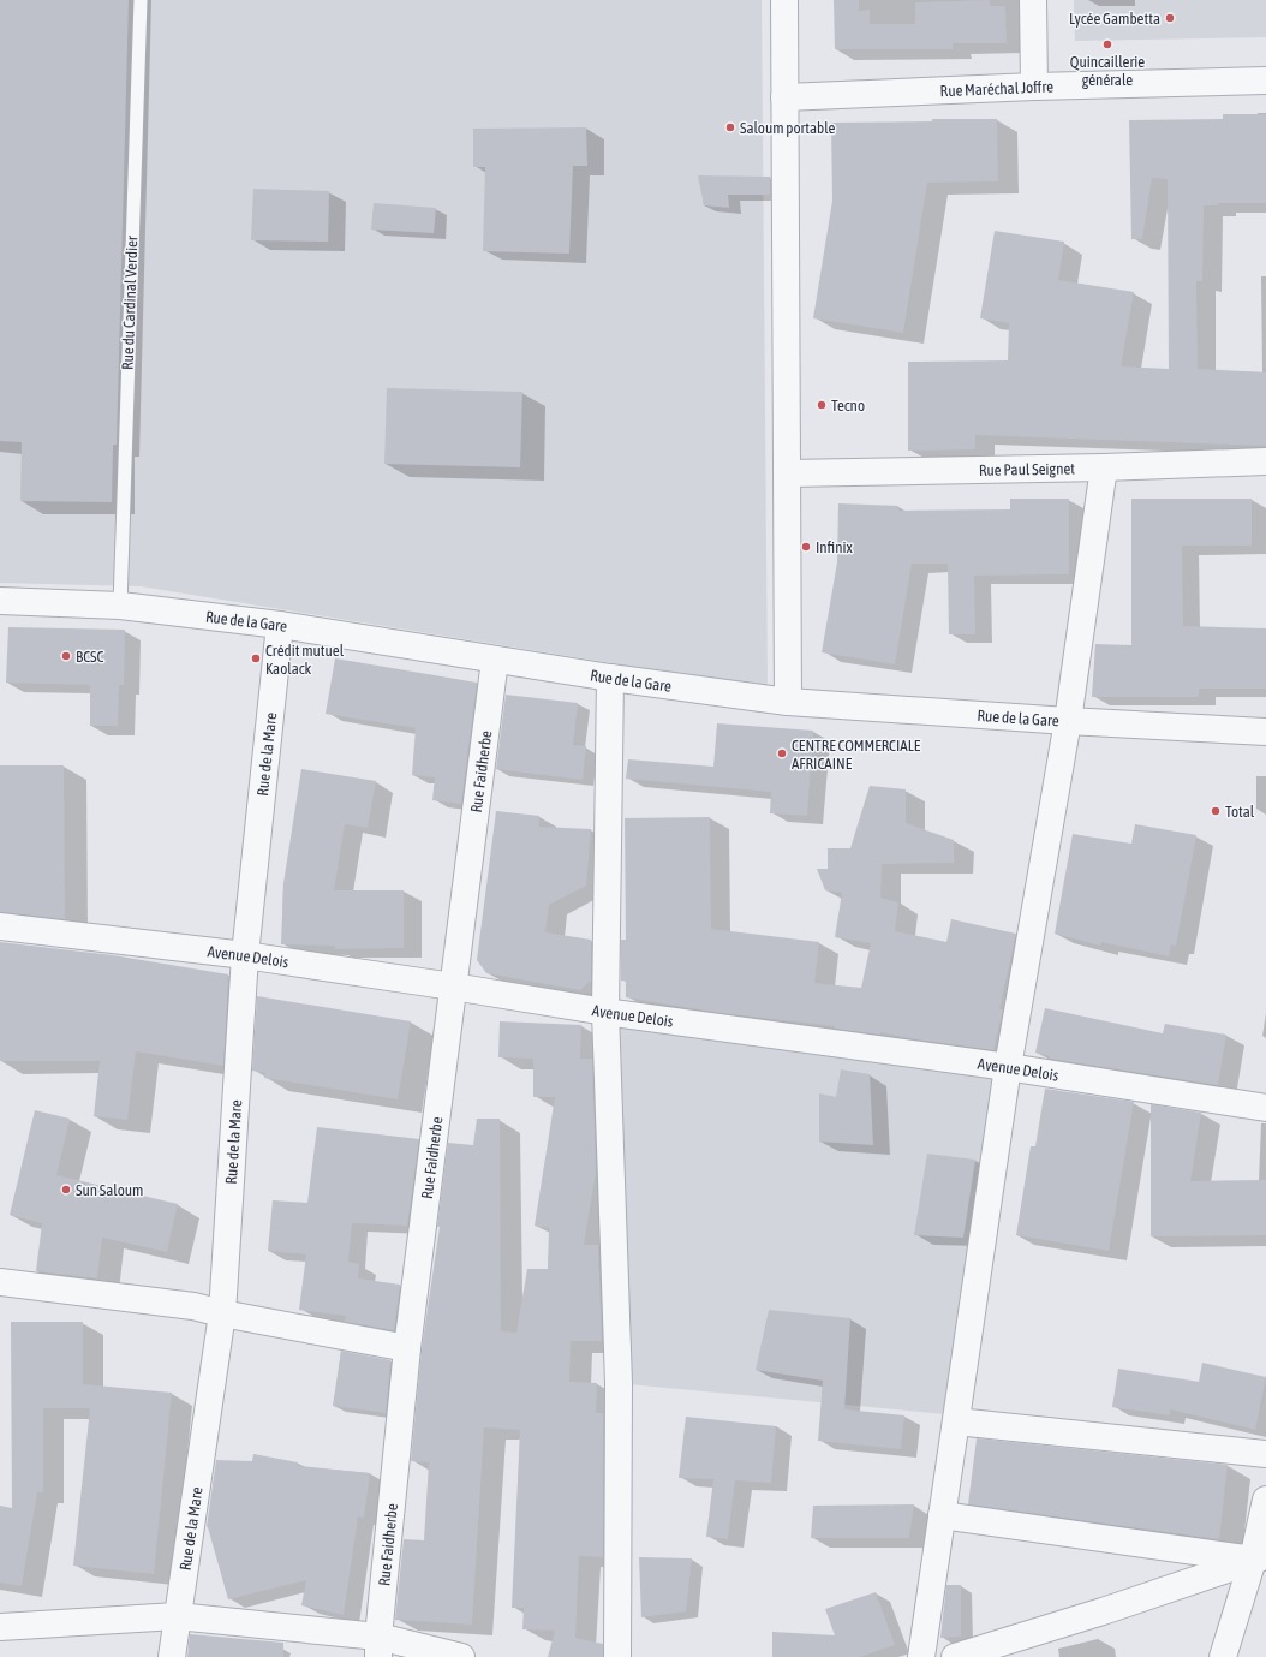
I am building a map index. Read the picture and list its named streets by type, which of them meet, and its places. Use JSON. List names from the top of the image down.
{
  "streets": {
    "street": [
      "Rue Maréchal Joffre",
      "Rue Paul Seignet",
      "Rue de la Gare",
      "Rue de la Mare",
      "Rue Faidherbe",
      "Avenue Delois"
    ],
    "lane": ["Rue du Cardinal Verdier"]
  },
  "crossings": [
    ["Rue du Cardinal Verdier", "Rue de la Gare"],
    ["Rue de la Gare", "Rue de la Mare"],
    ["Rue de la Gare", "Rue Faidherbe"],
    ["Rue de la Mare", "Avenue Delois"],
    ["Rue Faidherbe", "Avenue Delois"]
  ],
  "places": [
    "Lycée Gambetta",
    "Quincaillerie générale",
    "Saloum portable",
    "Tecno",
    "Infinix",
    "BCSC",
    "Crédit mutuel Kaolack",
    "CENTRE COMMERCIALE AFRICAINE",
    "Total",
    "Sun Saloum"
  ]
}
